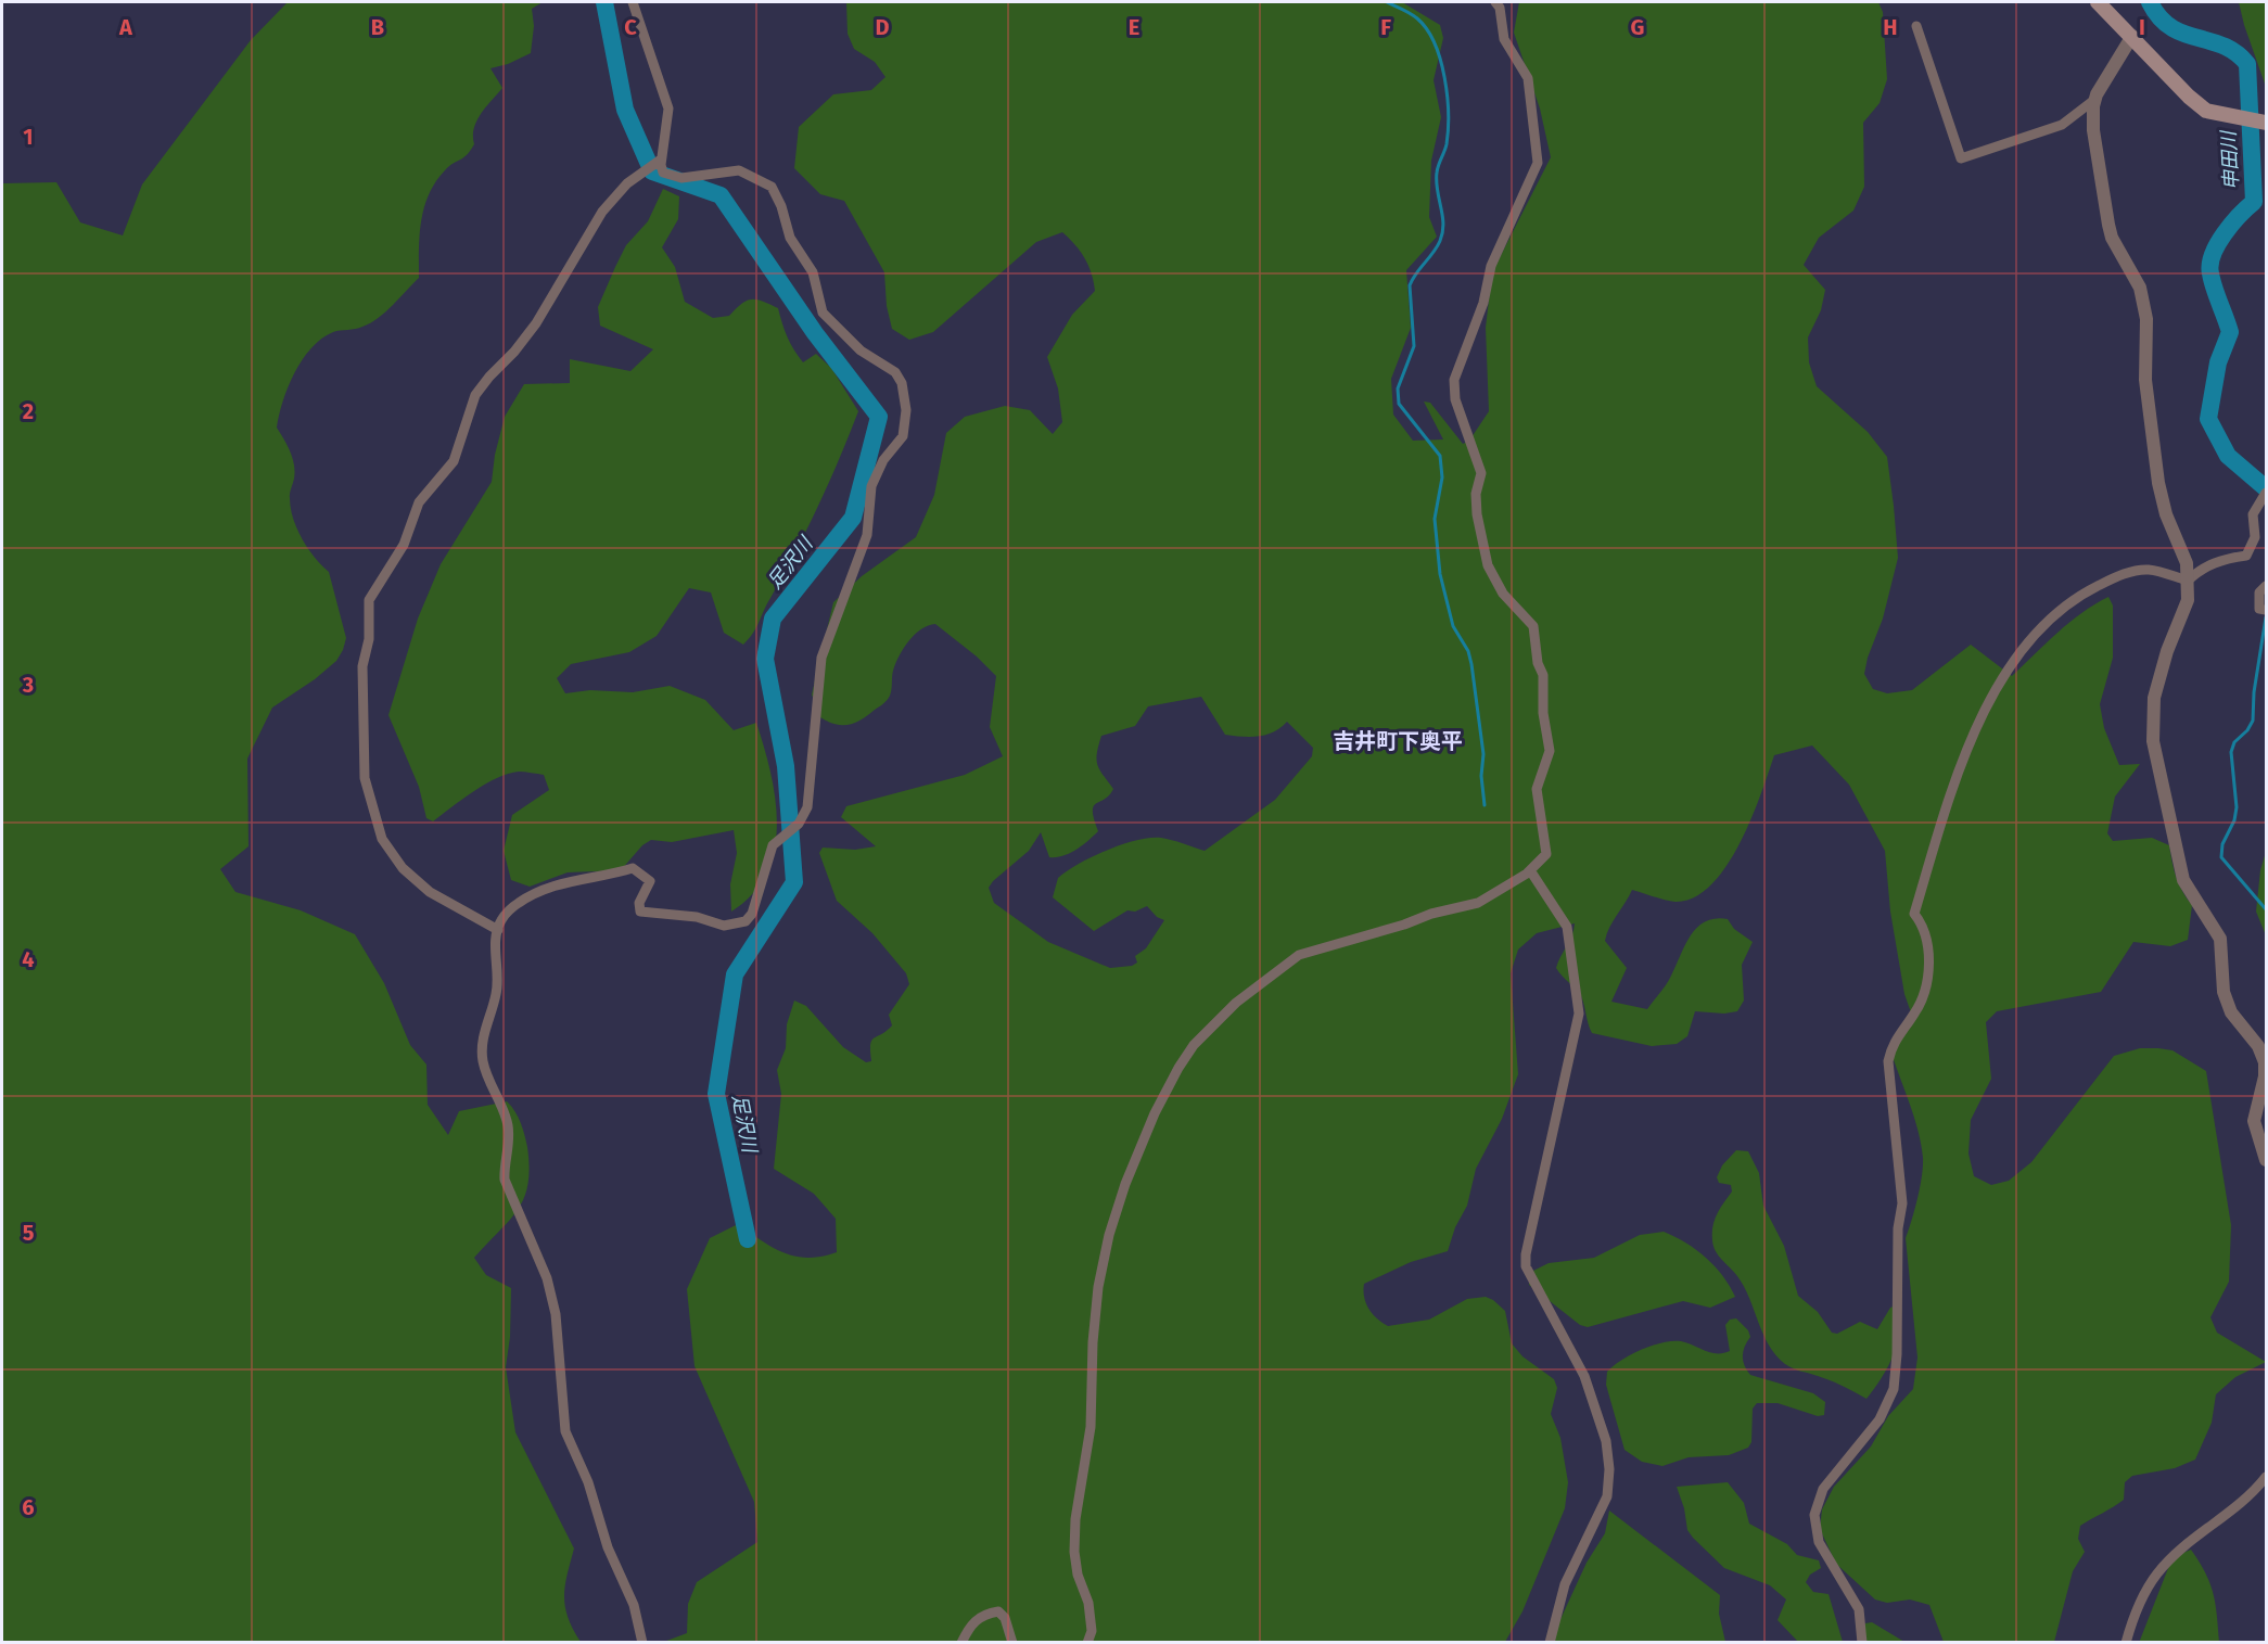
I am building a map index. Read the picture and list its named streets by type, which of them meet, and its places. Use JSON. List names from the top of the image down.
{
  "districts": ["吉井町下奥平"],
  "water": ["申田川", "足沢川"],
  "grid": {
    "columns": [
      "A",
      "B",
      "C",
      "D",
      "E",
      "F",
      "G",
      "H",
      "I"
    ],
    "rows": [
      "1",
      "2",
      "3",
      "4",
      "5",
      "6"
    ]
  }
}
